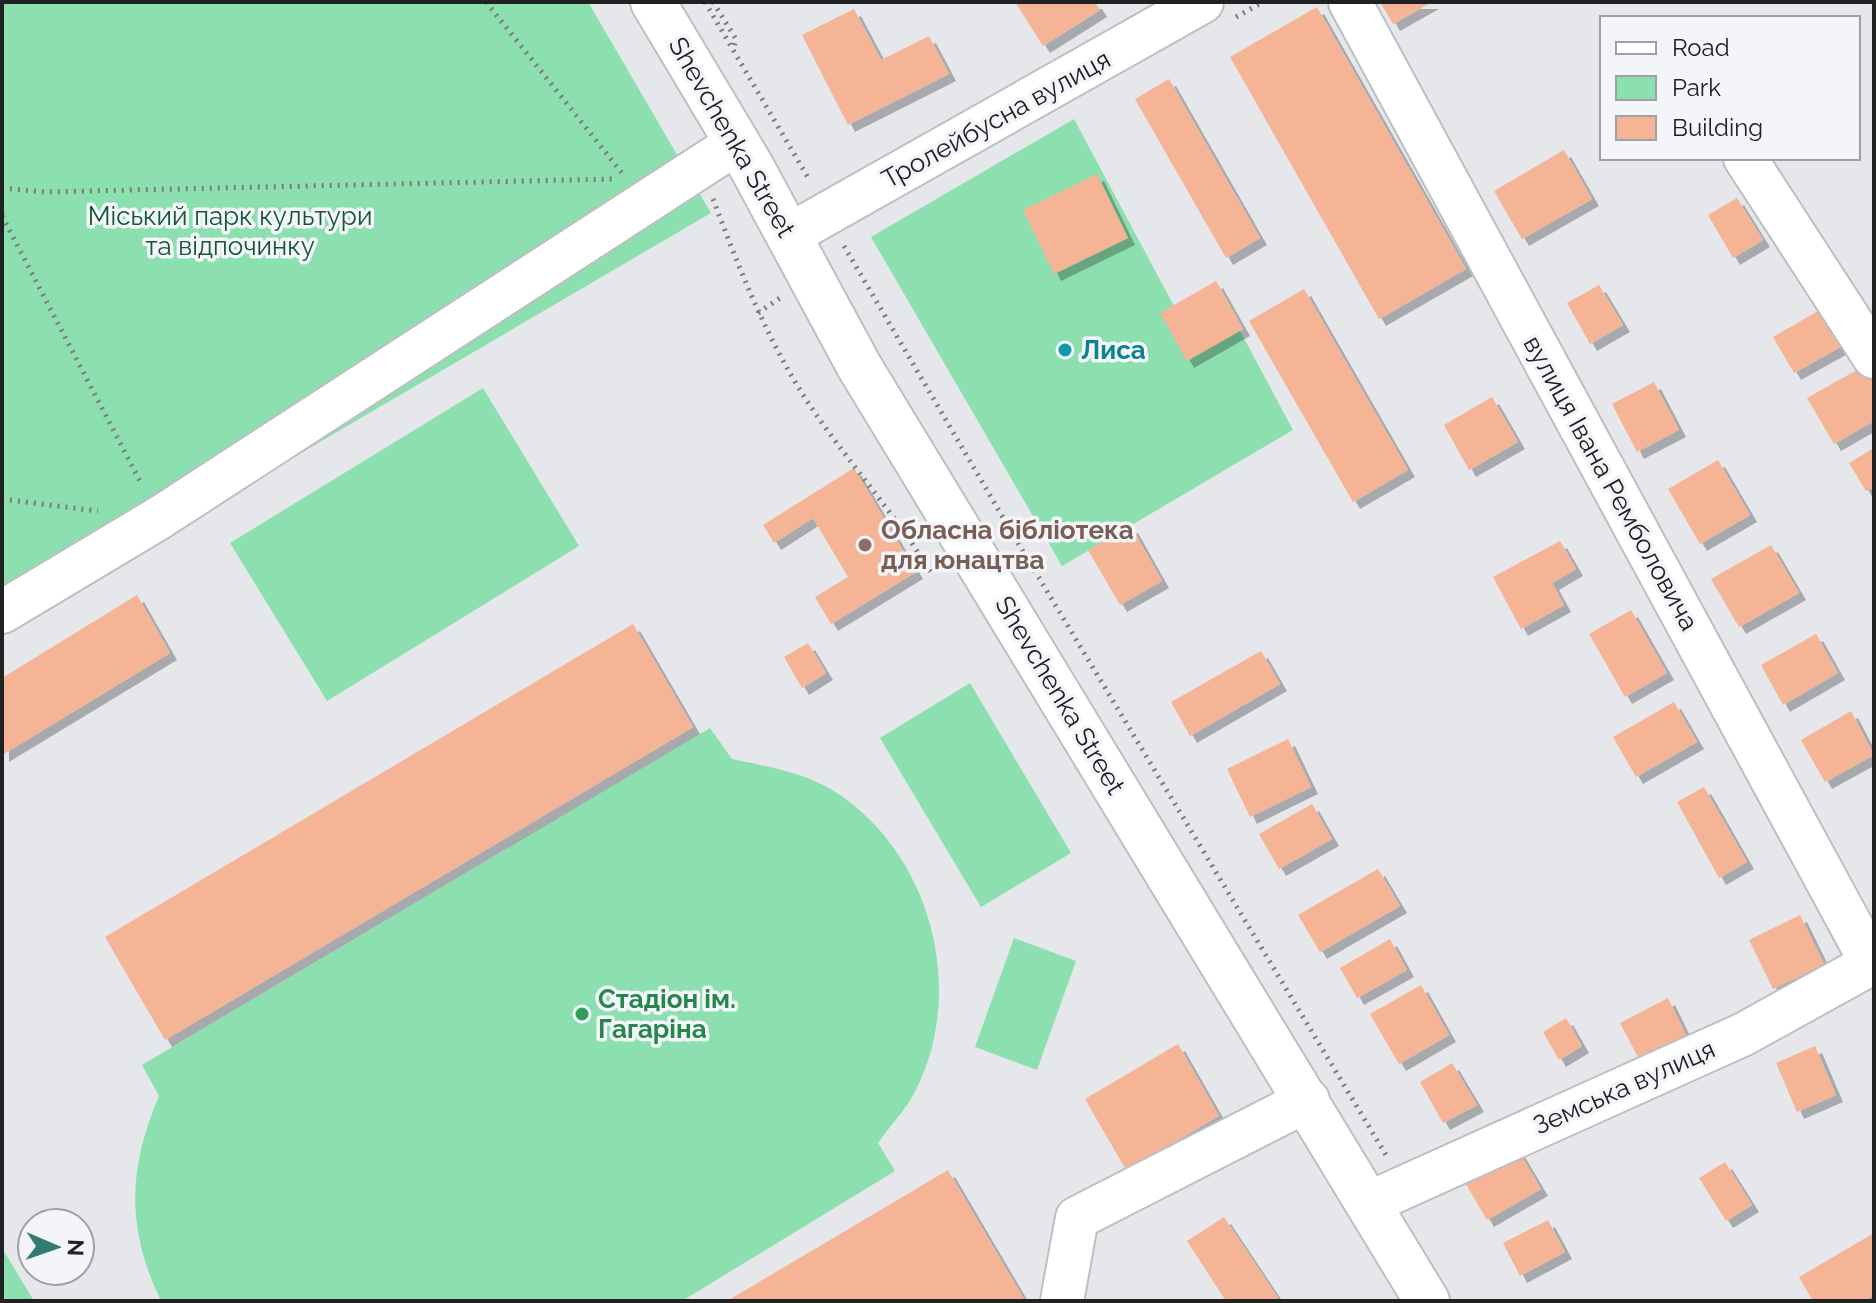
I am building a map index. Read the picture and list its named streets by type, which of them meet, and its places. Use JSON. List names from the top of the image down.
{
  "streets": {
    "main road": ["Shevchenka Street"],
    "street": ["Тролейбусна вулиця", "вулиця Івана Ремболовича", "Земська вулиця"]
  },
  "crossings": [
    ["Тролейбусна вулиця", "Shevchenka Street"],
    ["Shevchenka Street", "Земська вулиця"],
    ["вулиця Івана Ремболовича", "Земська вулиця"]
  ],
  "parks": ["Міський парк культури та відпочинку"],
  "places": ["Лиса", "Обласна бібліотека для юнацтва", "Стадіон ім. Гагаріна"],
  "legend": ["Road", "Park", "Building"],
  "north": "right"
}
